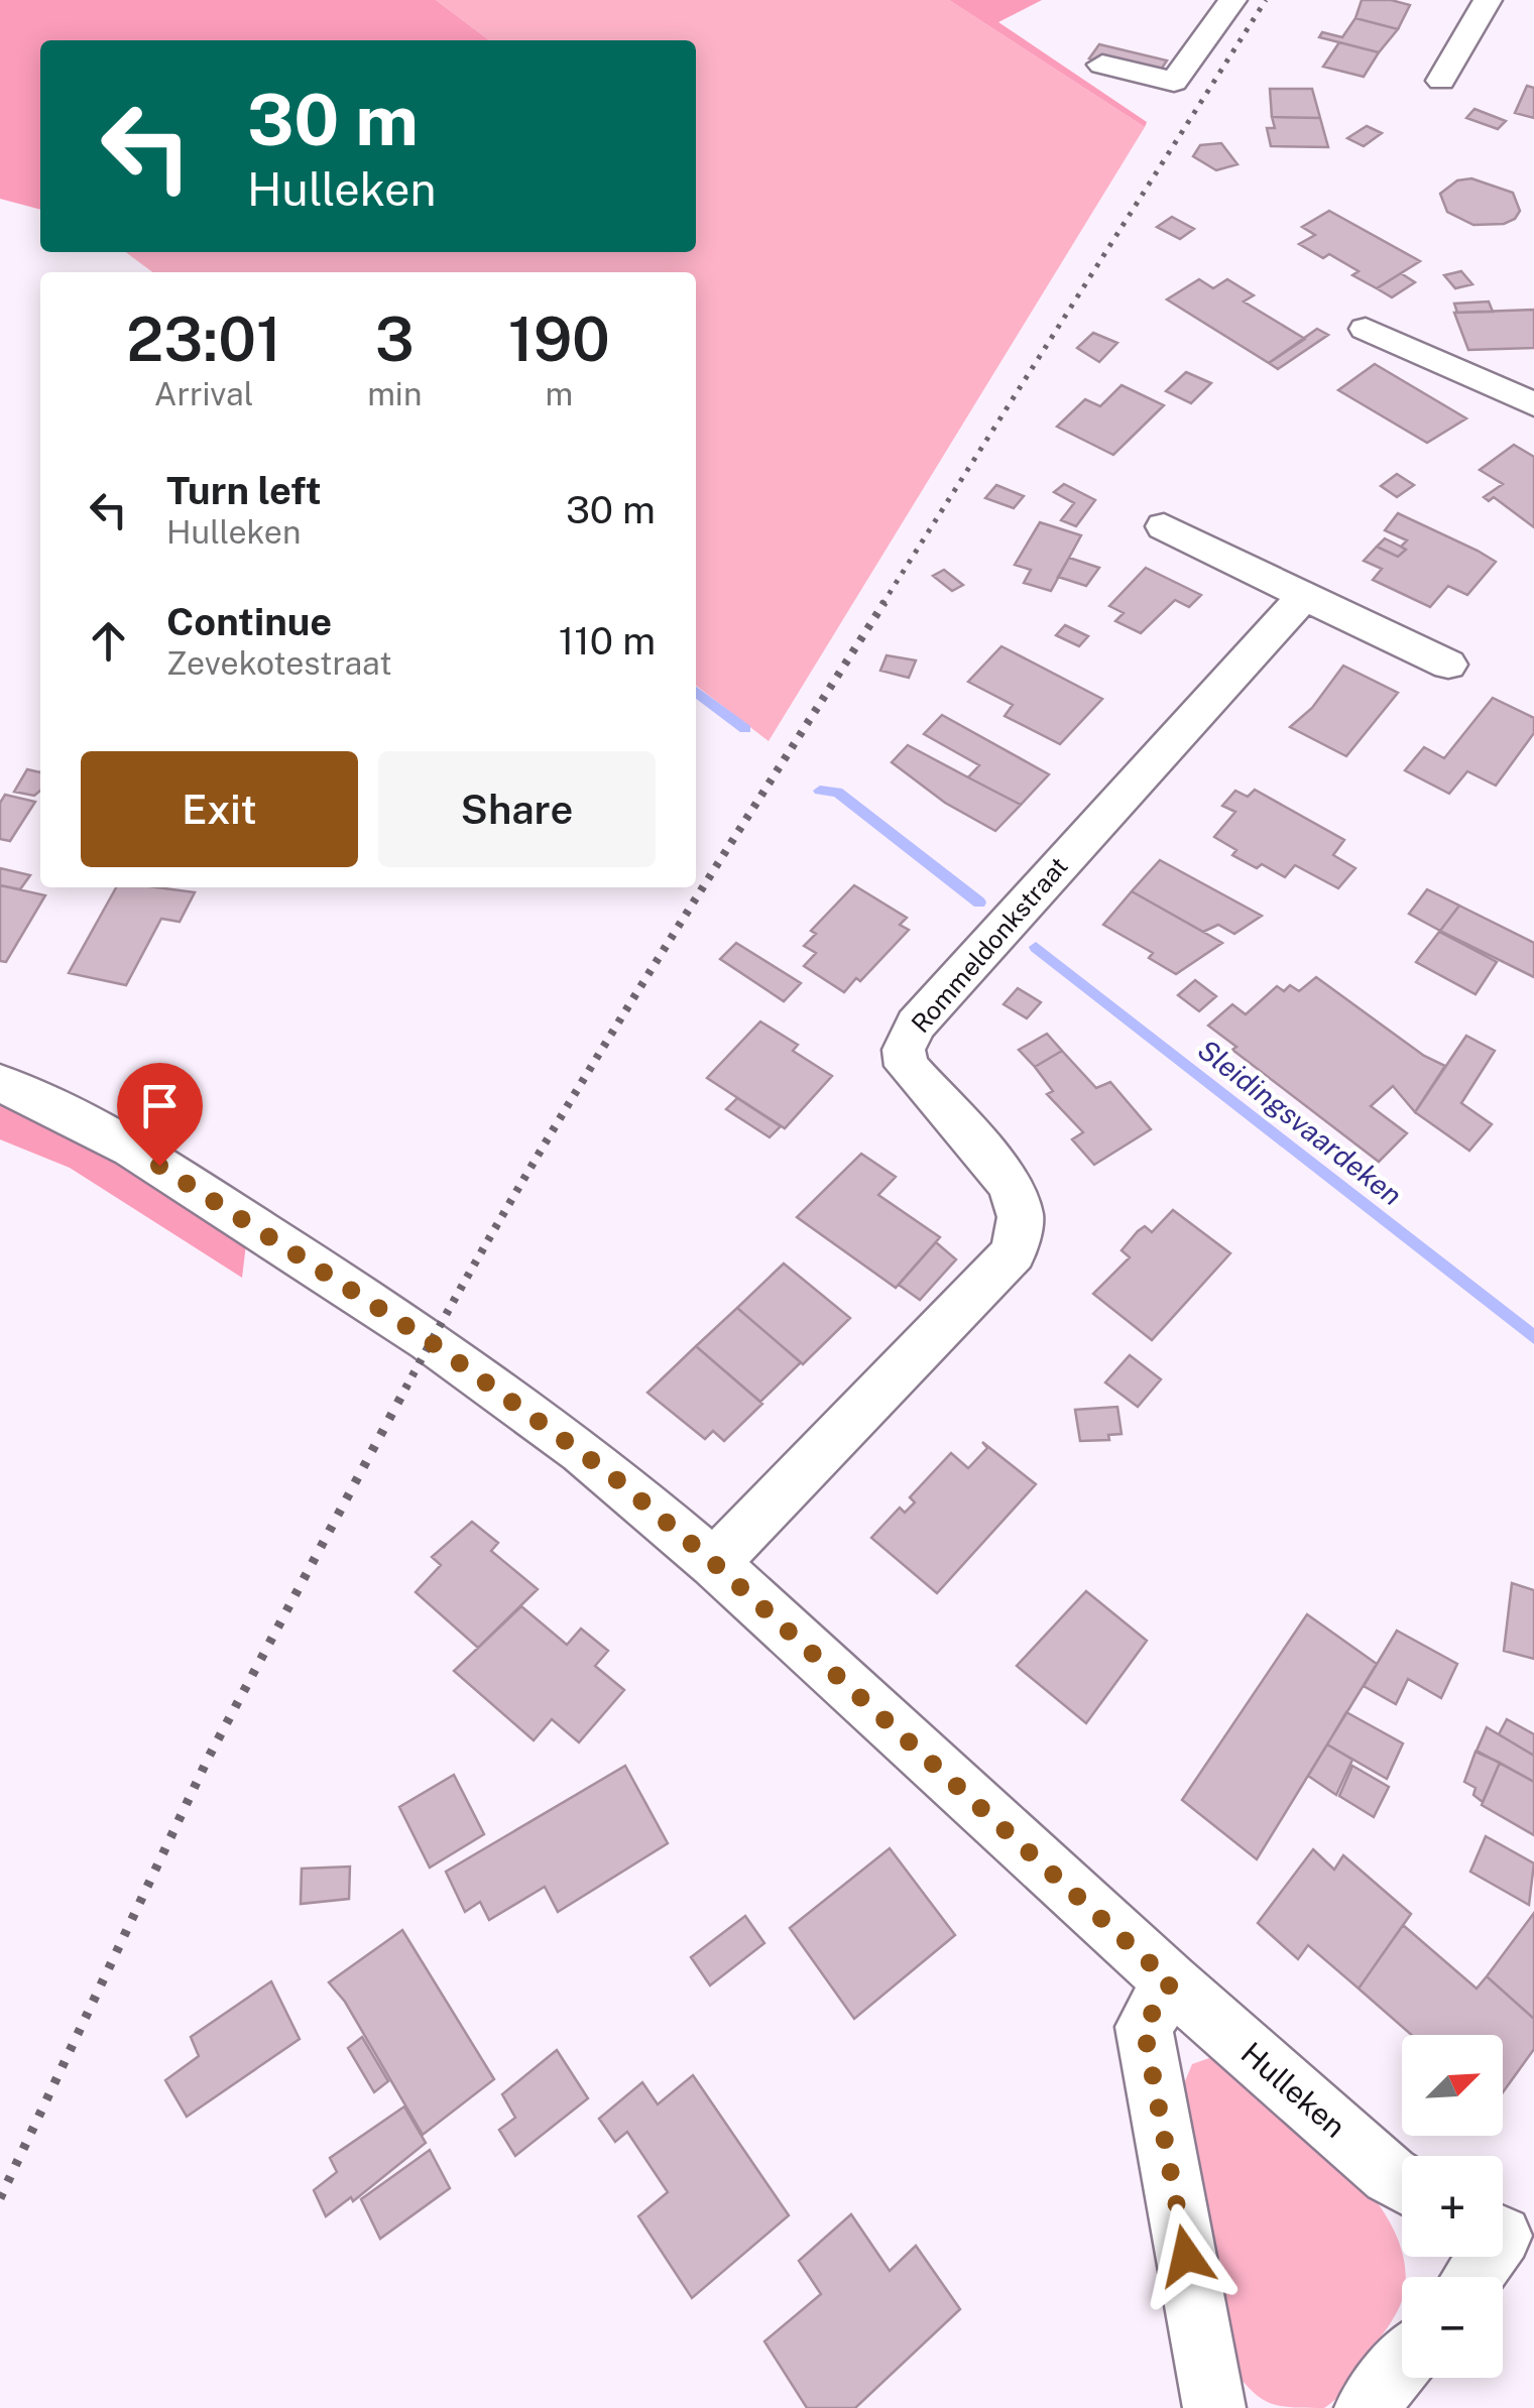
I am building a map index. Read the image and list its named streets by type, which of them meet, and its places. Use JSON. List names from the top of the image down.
{
  "streets": {
    "street": ["Rommeldonkstraat", "Hulleken"]
  },
  "crossings": [
    ["Rommeldonkstraat", "Hulleken"]
  ],
  "water": ["Sleidingsvaardeken"],
  "north": "top right",
  "page": {
    "turn": ["30 m", "Hulleken"],
    "eta": [
      "23:01",
      "Arrival",
      "3",
      "min",
      "190",
      "m"
    ],
    "list": [
      {
        "name": "Turn left",
        "note": "Hulleken",
        "value": "30 m"
      },
      {
        "name": "Continue",
        "note": "Zevekotestraat",
        "value": "110 m"
      }
    ],
    "buttons": ["Exit", "Share"],
    "map_buttons": ["+", "−"]
  }
}
